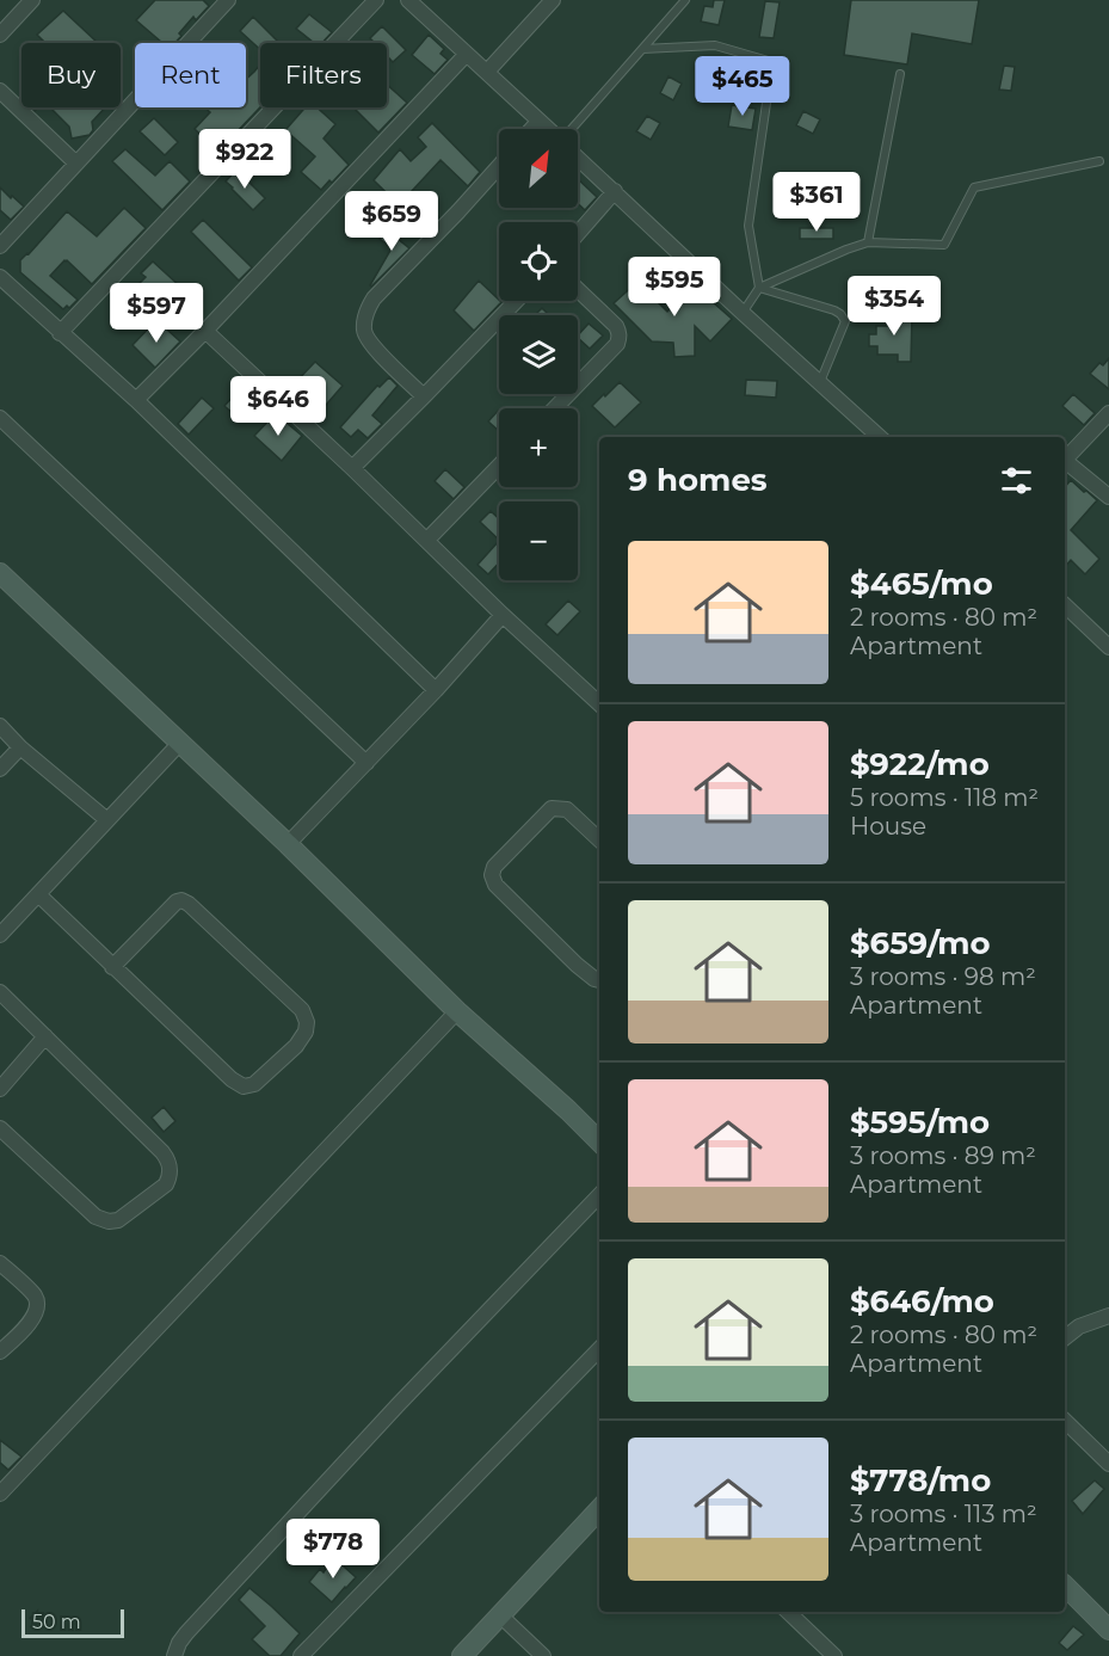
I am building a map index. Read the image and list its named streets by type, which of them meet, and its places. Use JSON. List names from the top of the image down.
{
  "scale_bar": "50 m",
  "north": "top right",
  "page": {
    "chip": ["Buy", "Rent", "Filters"],
    "price": [
      "$465",
      "$922",
      "$361",
      "$659",
      "$595",
      "$354",
      "$597",
      "$646",
      "$778"
    ],
    "map_buttons": ["+", "−"],
    "heading": "9 homes",
    "list": [
      {
        "name": "$465/mo",
        "note": "2 rooms · 80 m² · Apartment"
      },
      {
        "name": "$922/mo",
        "note": "5 rooms · 118 m² · House"
      },
      {
        "name": "$659/mo",
        "note": "3 rooms · 98 m² · Apartment"
      },
      {
        "name": "$595/mo",
        "note": "3 rooms · 89 m² · Apartment"
      },
      {
        "name": "$646/mo",
        "note": "2 rooms · 80 m² · Apartment"
      },
      {
        "name": "$778/mo",
        "note": "3 rooms · 113 m² · Apartment"
      }
    ],
    "scale": "50 m"
  }
}
